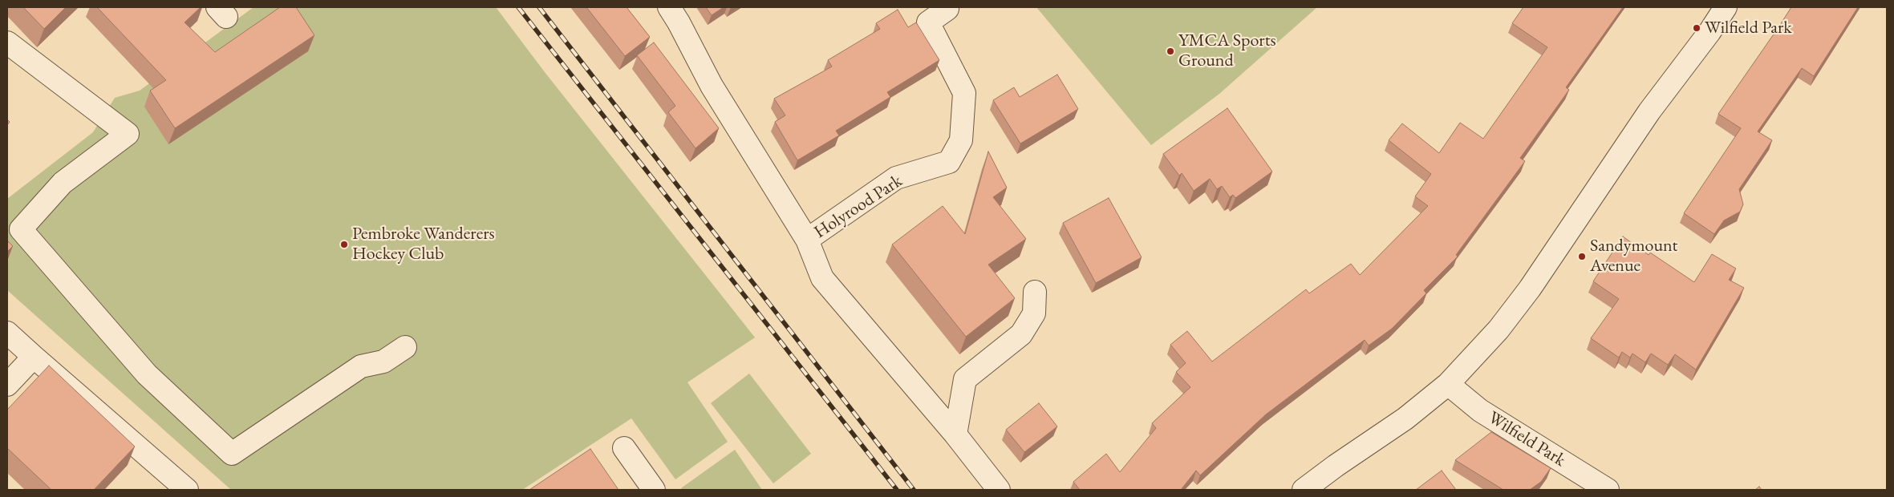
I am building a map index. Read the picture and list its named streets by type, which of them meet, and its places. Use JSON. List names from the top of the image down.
{
  "streets": {
    "street": ["Holyrood Park", "Wilfield Park"]
  },
  "places": [
    "Wilfield Park",
    "YMCA Sports Ground",
    "Pembroke Wanderers Hockey Club",
    "Sandymount Avenue"
  ]
}
